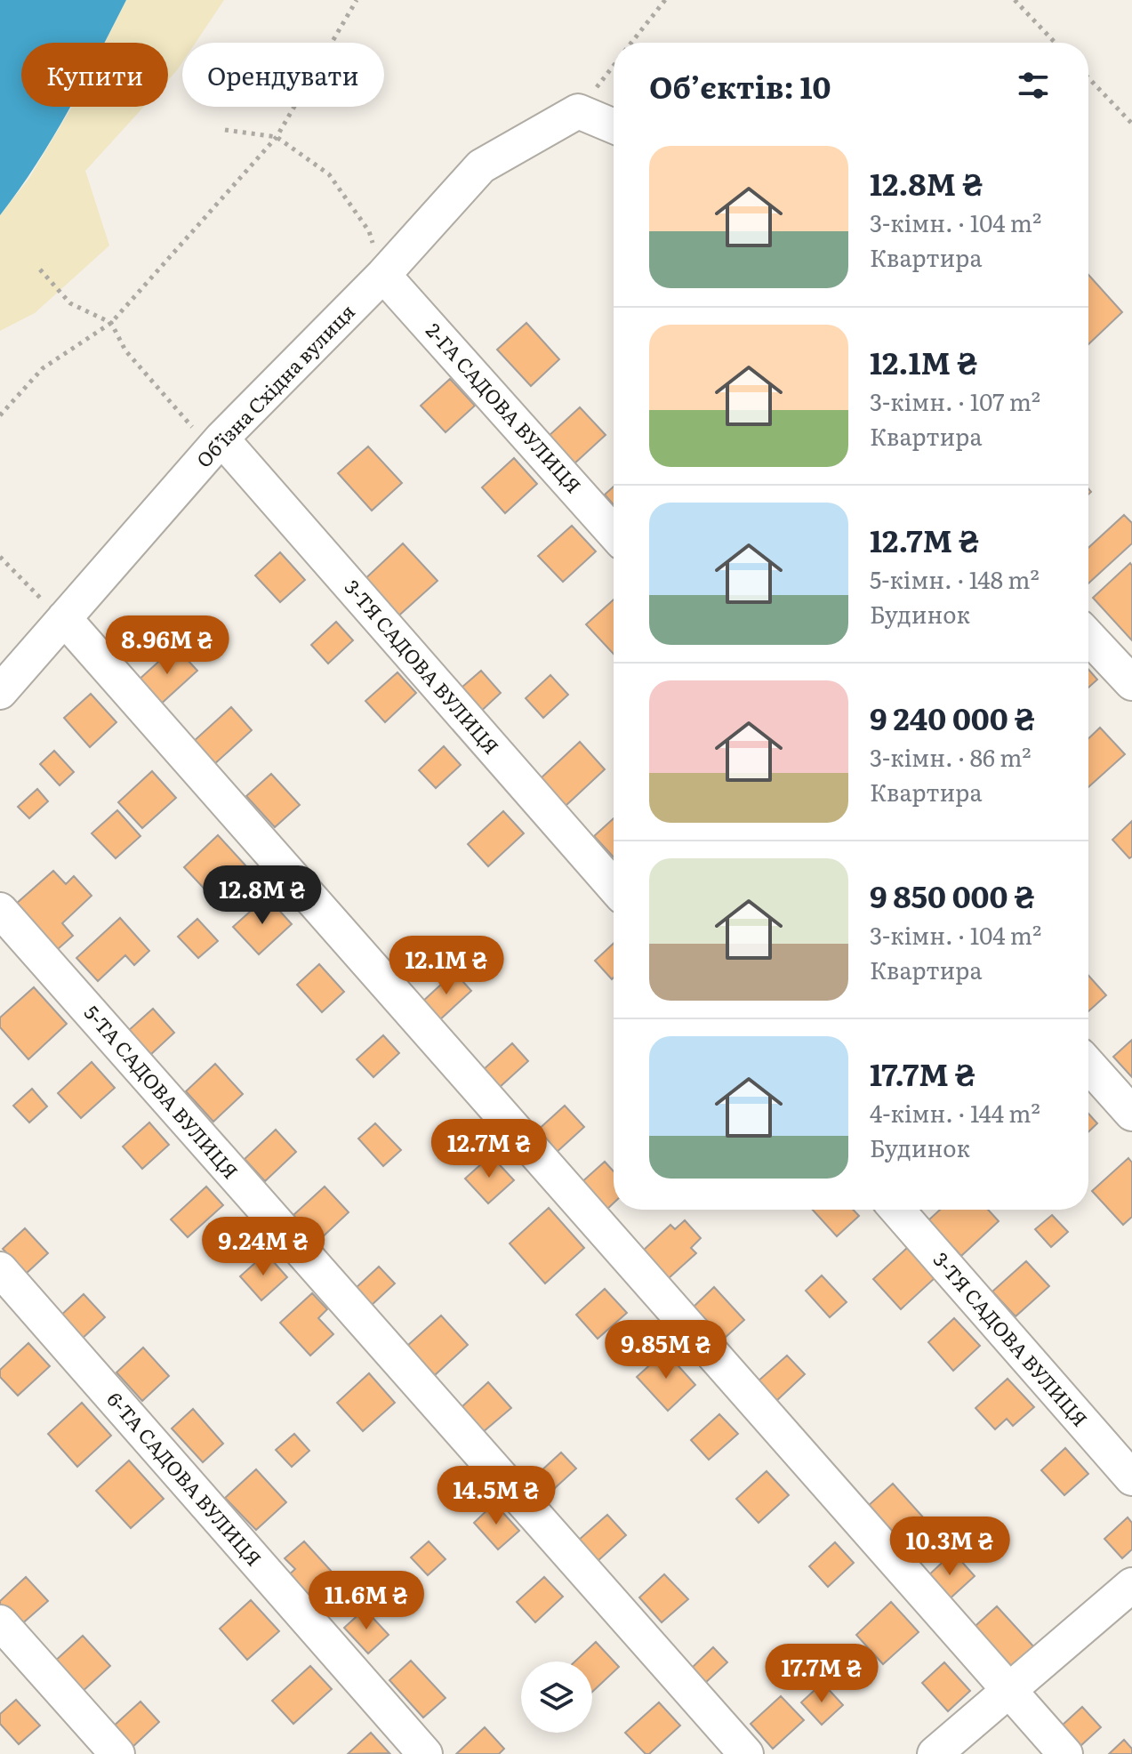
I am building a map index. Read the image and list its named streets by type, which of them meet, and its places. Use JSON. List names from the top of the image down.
{
  "streets": {
    "street": [
      "Обʼїзна Східна вулиця",
      "2-ГА САДОВА ВУЛИЦЯ",
      "3-ТЯ САДОВА ВУЛИЦЯ",
      "5-ТА САДОВА ВУЛИЦЯ",
      "6-ТА САДОВА ВУЛИЦЯ"
    ]
  },
  "crossings": [
    ["Обʼїзна Східна вулиця", "2-ГА САДОВА ВУЛИЦЯ"],
    ["Обʼїзна Східна вулиця", "3-ТЯ САДОВА ВУЛИЦЯ"]
  ],
  "page": {
    "chip": ["Купити", "Орендувати"],
    "heading": "Об’єктів: 10",
    "list": [
      {
        "name": "12.8M ₴",
        "note": "3-кімн. · 104 m² · Квартира"
      },
      {
        "name": "12.1M ₴",
        "note": "3-кімн. · 107 m² · Квартира"
      },
      {
        "name": "12.7M ₴",
        "note": "5-кімн. · 148 m² · Будинок"
      },
      {
        "name": "9 240 000 ₴",
        "note": "3-кімн. · 86 m² · Квартира"
      },
      {
        "name": "9 850 000 ₴",
        "note": "3-кімн. · 104 m² · Квартира"
      },
      {
        "name": "17.7M ₴",
        "note": "4-кімн. · 144 m² · Будинок"
      }
    ],
    "price": [
      "8.96M ₴",
      "12.8M ₴",
      "12.1M ₴",
      "12.7M ₴",
      "9.24M ₴",
      "9.85M ₴",
      "14.5M ₴",
      "10.3M ₴",
      "11.6M ₴",
      "17.7M ₴"
    ]
  }
}
